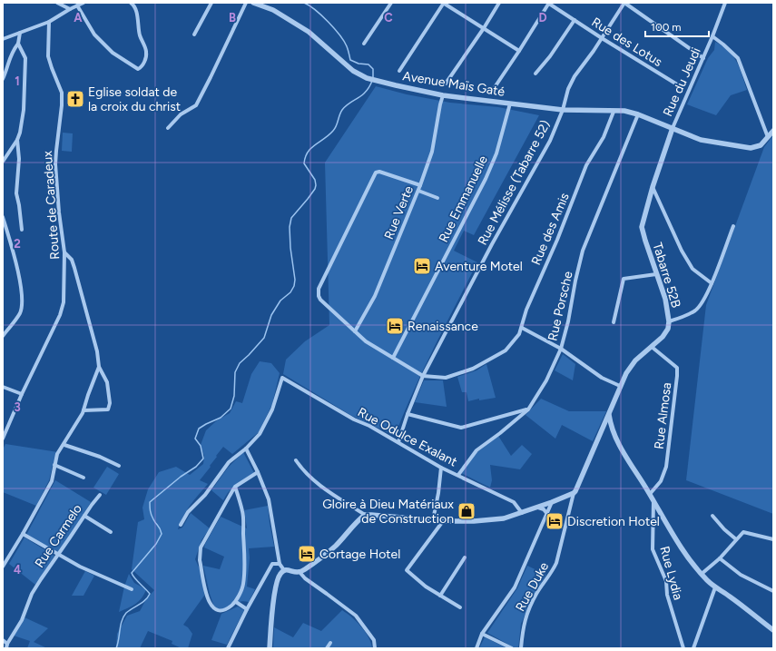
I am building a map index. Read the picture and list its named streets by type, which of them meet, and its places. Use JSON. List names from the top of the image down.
{
  "streets": {
    "street": [
      "Rue des Lotus",
      "Rue du Jeudi",
      "Avenue Maïs Gaté",
      "Rue Mélisse (Tabarre 52)",
      "Rue Emmanuelle",
      "Route de Caradeux",
      "Rue Verte",
      "Rue des Amis",
      "Tabarre 52B",
      "Rue Porsche",
      "Rue Almosa",
      "Rue Odulce Exalant",
      "Rue Carmelo",
      "Rue Lydia",
      "Rue Duke"
    ]
  },
  "crossings": [
    ["Rue des Lotus", "Rue Mélisse (Tabarre 52)"],
    ["Rue du Jeudi", "Avenue Maïs Gaté"],
    ["Rue du Jeudi", "Tabarre 52B"],
    ["Avenue Maïs Gaté", "Rue Mélisse (Tabarre 52)"],
    ["Avenue Maïs Gaté", "Rue Emmanuelle"],
    ["Avenue Maïs Gaté", "Rue Verte"],
    ["Avenue Maïs Gaté", "Rue des Amis"],
    ["Avenue Maïs Gaté", "Tabarre 52B"],
    ["Avenue Maïs Gaté", "Rue Porsche"],
    ["Rue Mélisse (Tabarre 52)", "Rue des Amis"],
    ["Rue Mélisse (Tabarre 52)", "Rue Odulce Exalant"],
    ["Tabarre 52B", "Rue Almosa"],
    ["Tabarre 52B", "Rue Duke"],
    ["Rue Porsche", "Rue Odulce Exalant"]
  ],
  "places": {
    "church": ["Eglise soldat de la croix du christ"],
    "hotel": [
      "Aventure Motel",
      "Renaissance",
      "Discretion Hotel",
      "Cortage Hotel"
    ],
    "shop": ["Gloire à Dieu Matériaux de Construction"]
  },
  "scale_bar": "100 m",
  "grid": {
    "columns": [
      "A",
      "B",
      "C",
      "D"
    ],
    "rows": [
      "1",
      "2",
      "3",
      "4"
    ]
  }
}
